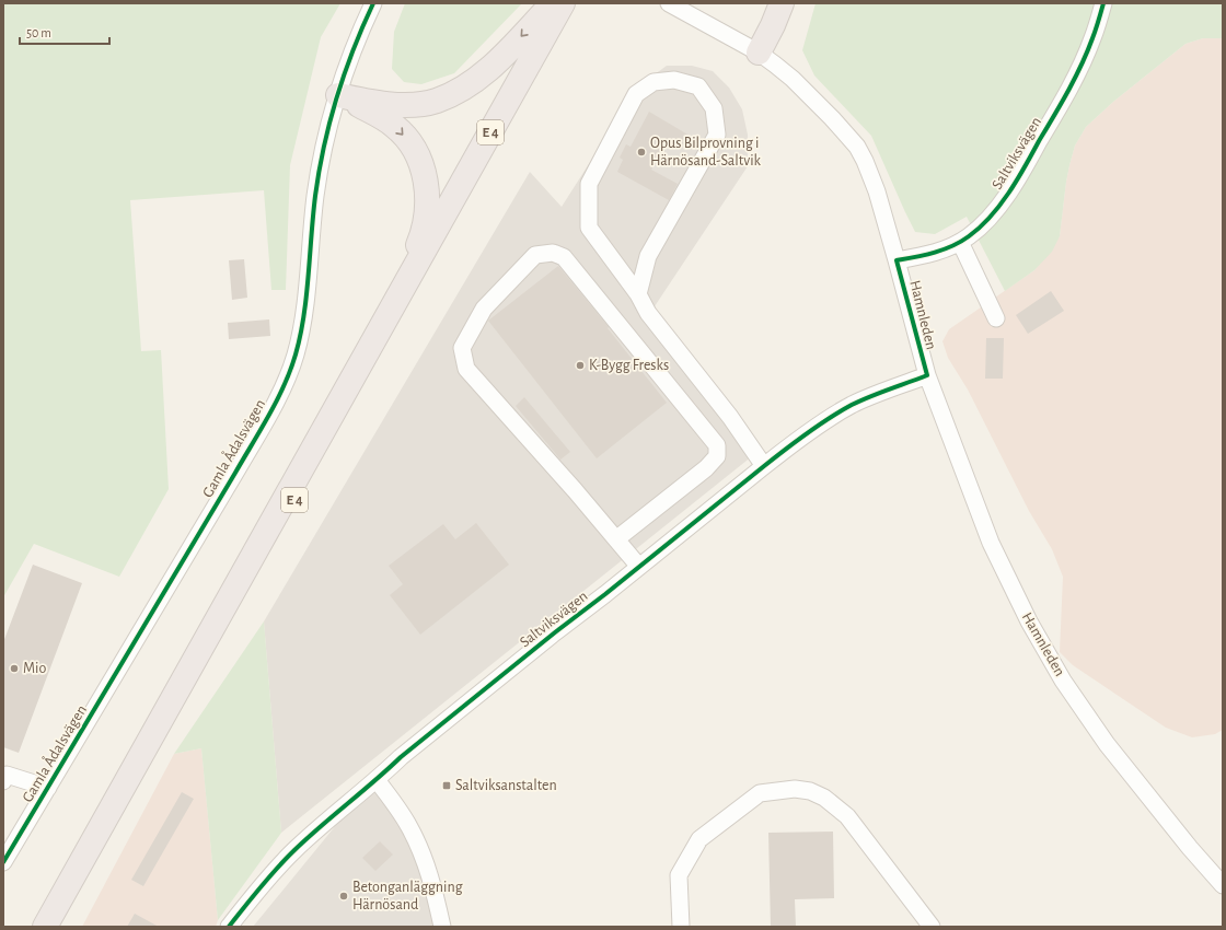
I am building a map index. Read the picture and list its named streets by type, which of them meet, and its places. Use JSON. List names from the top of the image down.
{
  "streets": {
    "highway": ["E 4"],
    "street": ["Saltviksvägen", "Hamnleden", "Gamla Ådalsvägen"]
  },
  "crossings": [
    ["E 4", "Gamla Ådalsvägen"],
    ["Saltviksvägen", "Hamnleden"]
  ],
  "places": {
    "other": [
      "Opus Bilprovning i Härnösand-Saltvik",
      "K-Bygg Fresks",
      "Mio",
      "Betonganläggning Härnösand"
    ],
    "transit": ["Saltviksanstalten"]
  },
  "scale_bar": "50 m"
}
